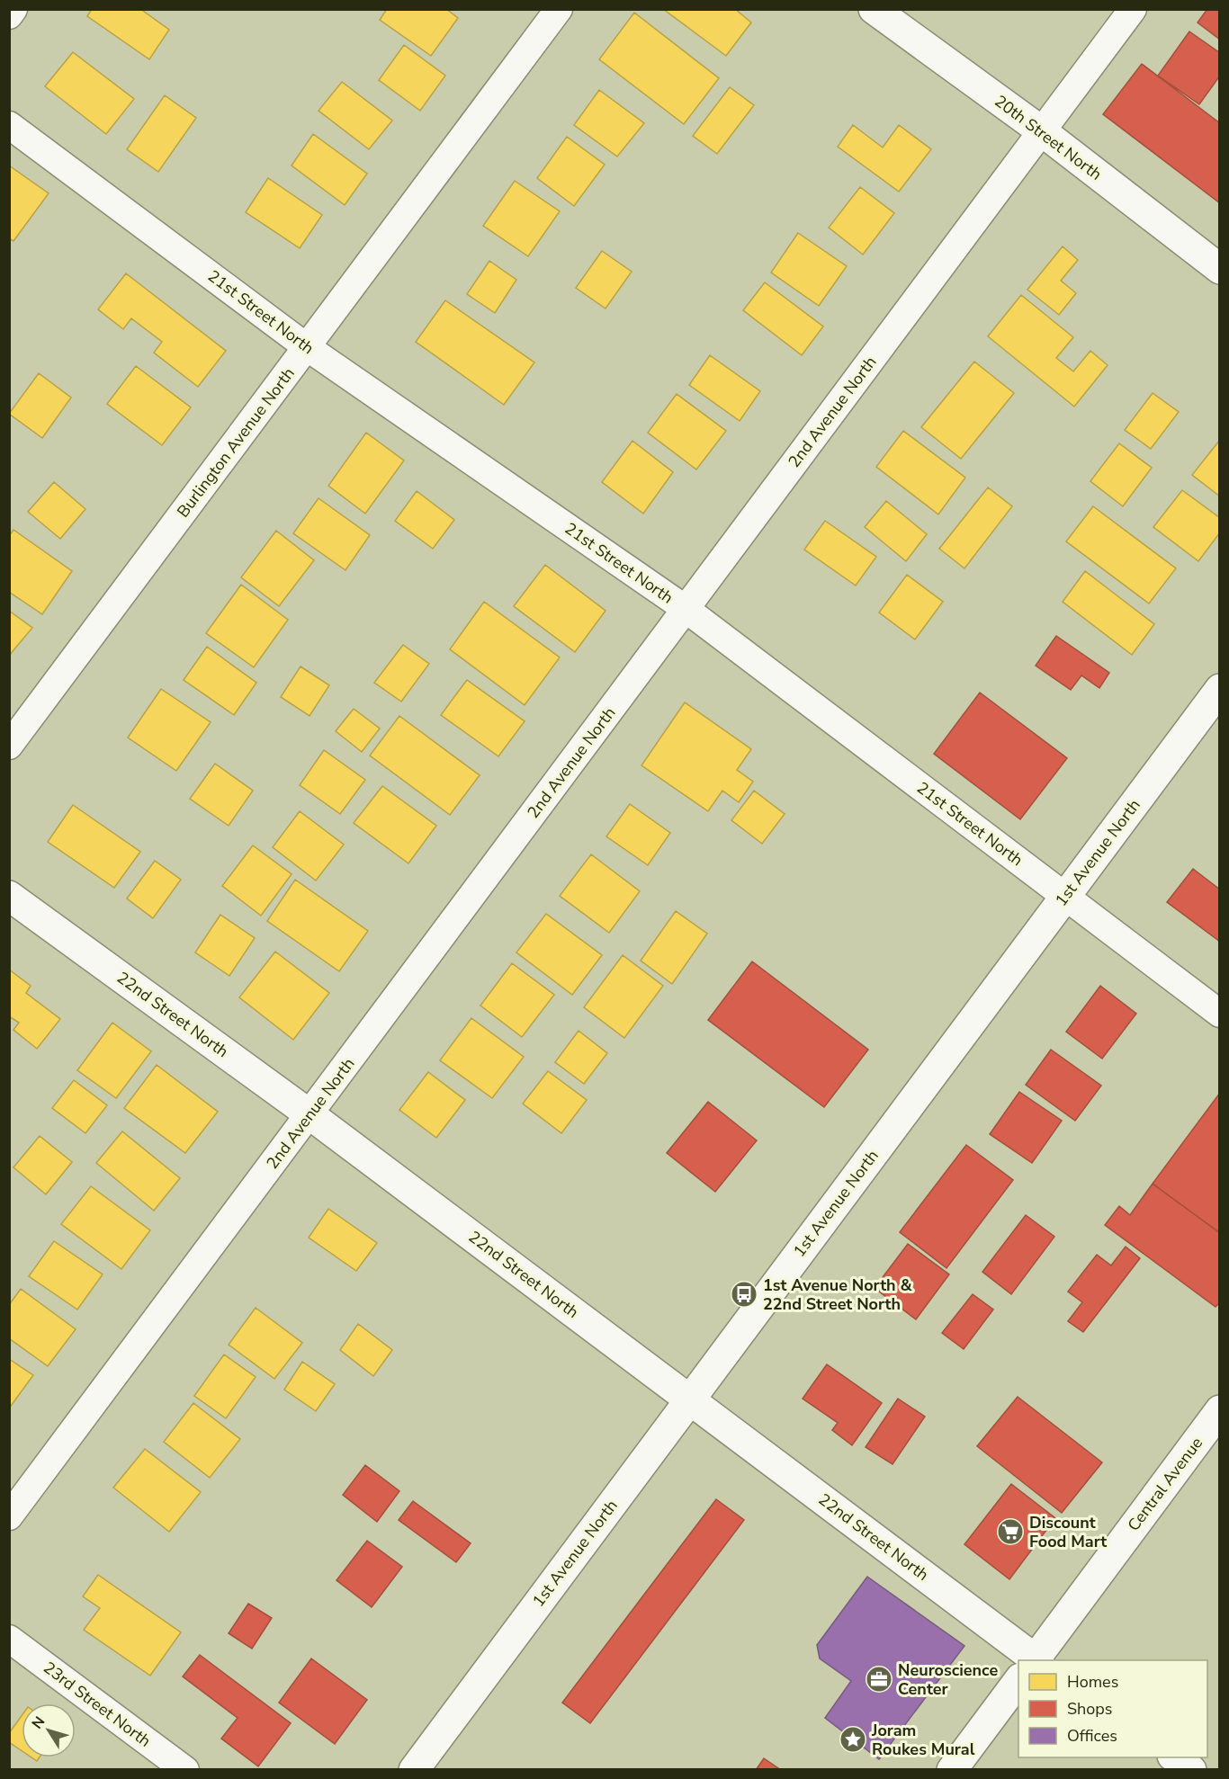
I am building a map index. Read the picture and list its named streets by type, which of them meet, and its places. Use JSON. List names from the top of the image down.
{
  "streets": {
    "street": [
      "20th Street North",
      "21st Street North",
      "2nd Avenue North",
      "Burlington Avenue North",
      "1st Avenue North",
      "22nd Street North",
      "Central Avenue",
      "23rd Street North"
    ]
  },
  "crossings": [
    ["20th Street North", "2nd Avenue North"],
    ["21st Street North", "2nd Avenue North"],
    ["21st Street North", "Burlington Avenue North"],
    ["21st Street North", "1st Avenue North"],
    ["2nd Avenue North", "22nd Street North"],
    ["1st Avenue North", "22nd Street North"]
  ],
  "places": {
    "bus stop": ["1st Avenue North & 22nd Street North"],
    "supermarket": ["Discount Food Mart"],
    "office": ["Neuroscience Center"],
    "place": ["Joram Roukes Mural"]
  },
  "legend": ["Homes", "Shops", "Offices"],
  "north": "top left"
}
